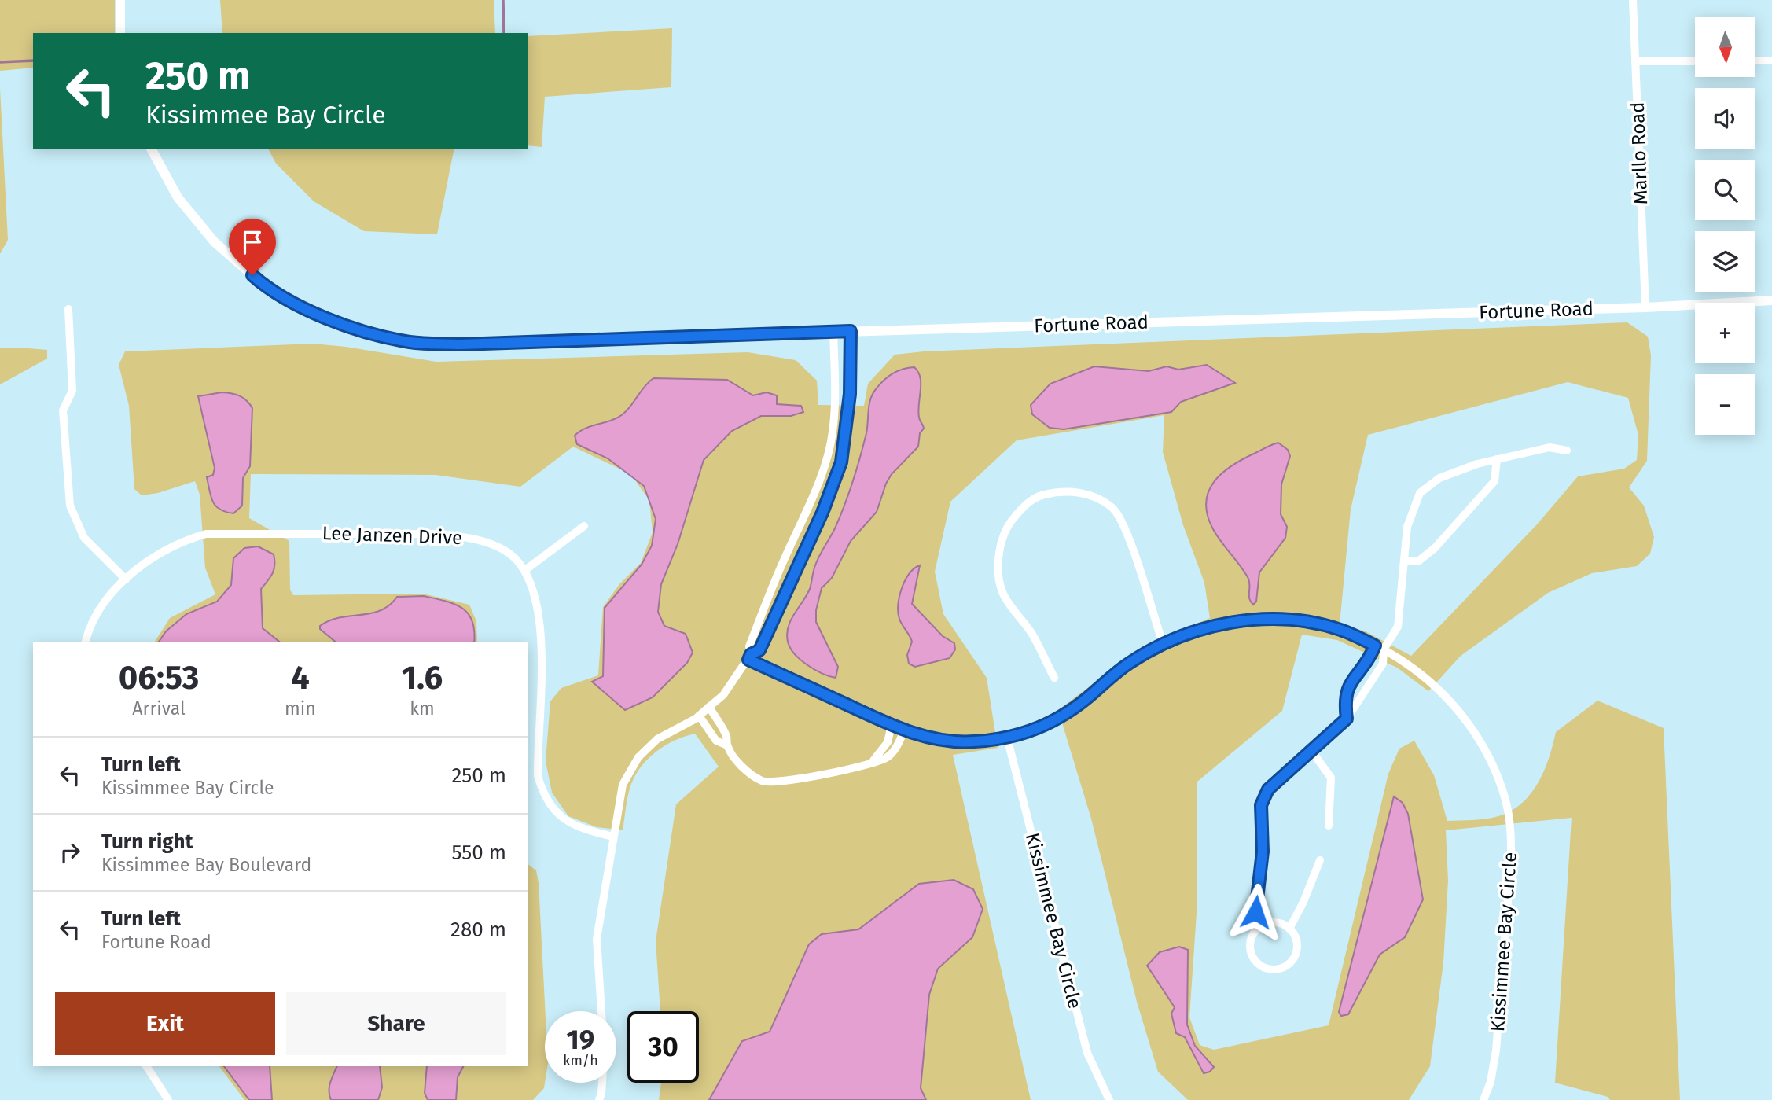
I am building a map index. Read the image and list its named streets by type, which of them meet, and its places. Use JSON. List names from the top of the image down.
{
  "streets": {
    "street": [
      "Marllo Road",
      "Fortune Road",
      "Lee Janzen Drive",
      "Kissimmee Bay Circle"
    ]
  },
  "crossings": [
    ["Marllo Road", "Fortune Road"]
  ],
  "north": "bottom",
  "page": {
    "map_buttons": ["+", "−"],
    "turn": ["250 m", "Kissimmee Bay Circle"],
    "eta": [
      "06:53",
      "Arrival",
      "4",
      "min",
      "1.6",
      "km"
    ],
    "list": [
      {
        "name": "Turn left",
        "note": "Kissimmee Bay Circle",
        "value": "250 m"
      },
      {
        "name": "Turn right",
        "note": "Kissimmee Bay Boulevard",
        "value": "550 m"
      },
      {
        "name": "Turn left",
        "note": "Fortune Road",
        "value": "280 m"
      }
    ],
    "buttons": ["Exit", "Share"],
    "speed": "19 km/h",
    "limit": "30"
  }
}
